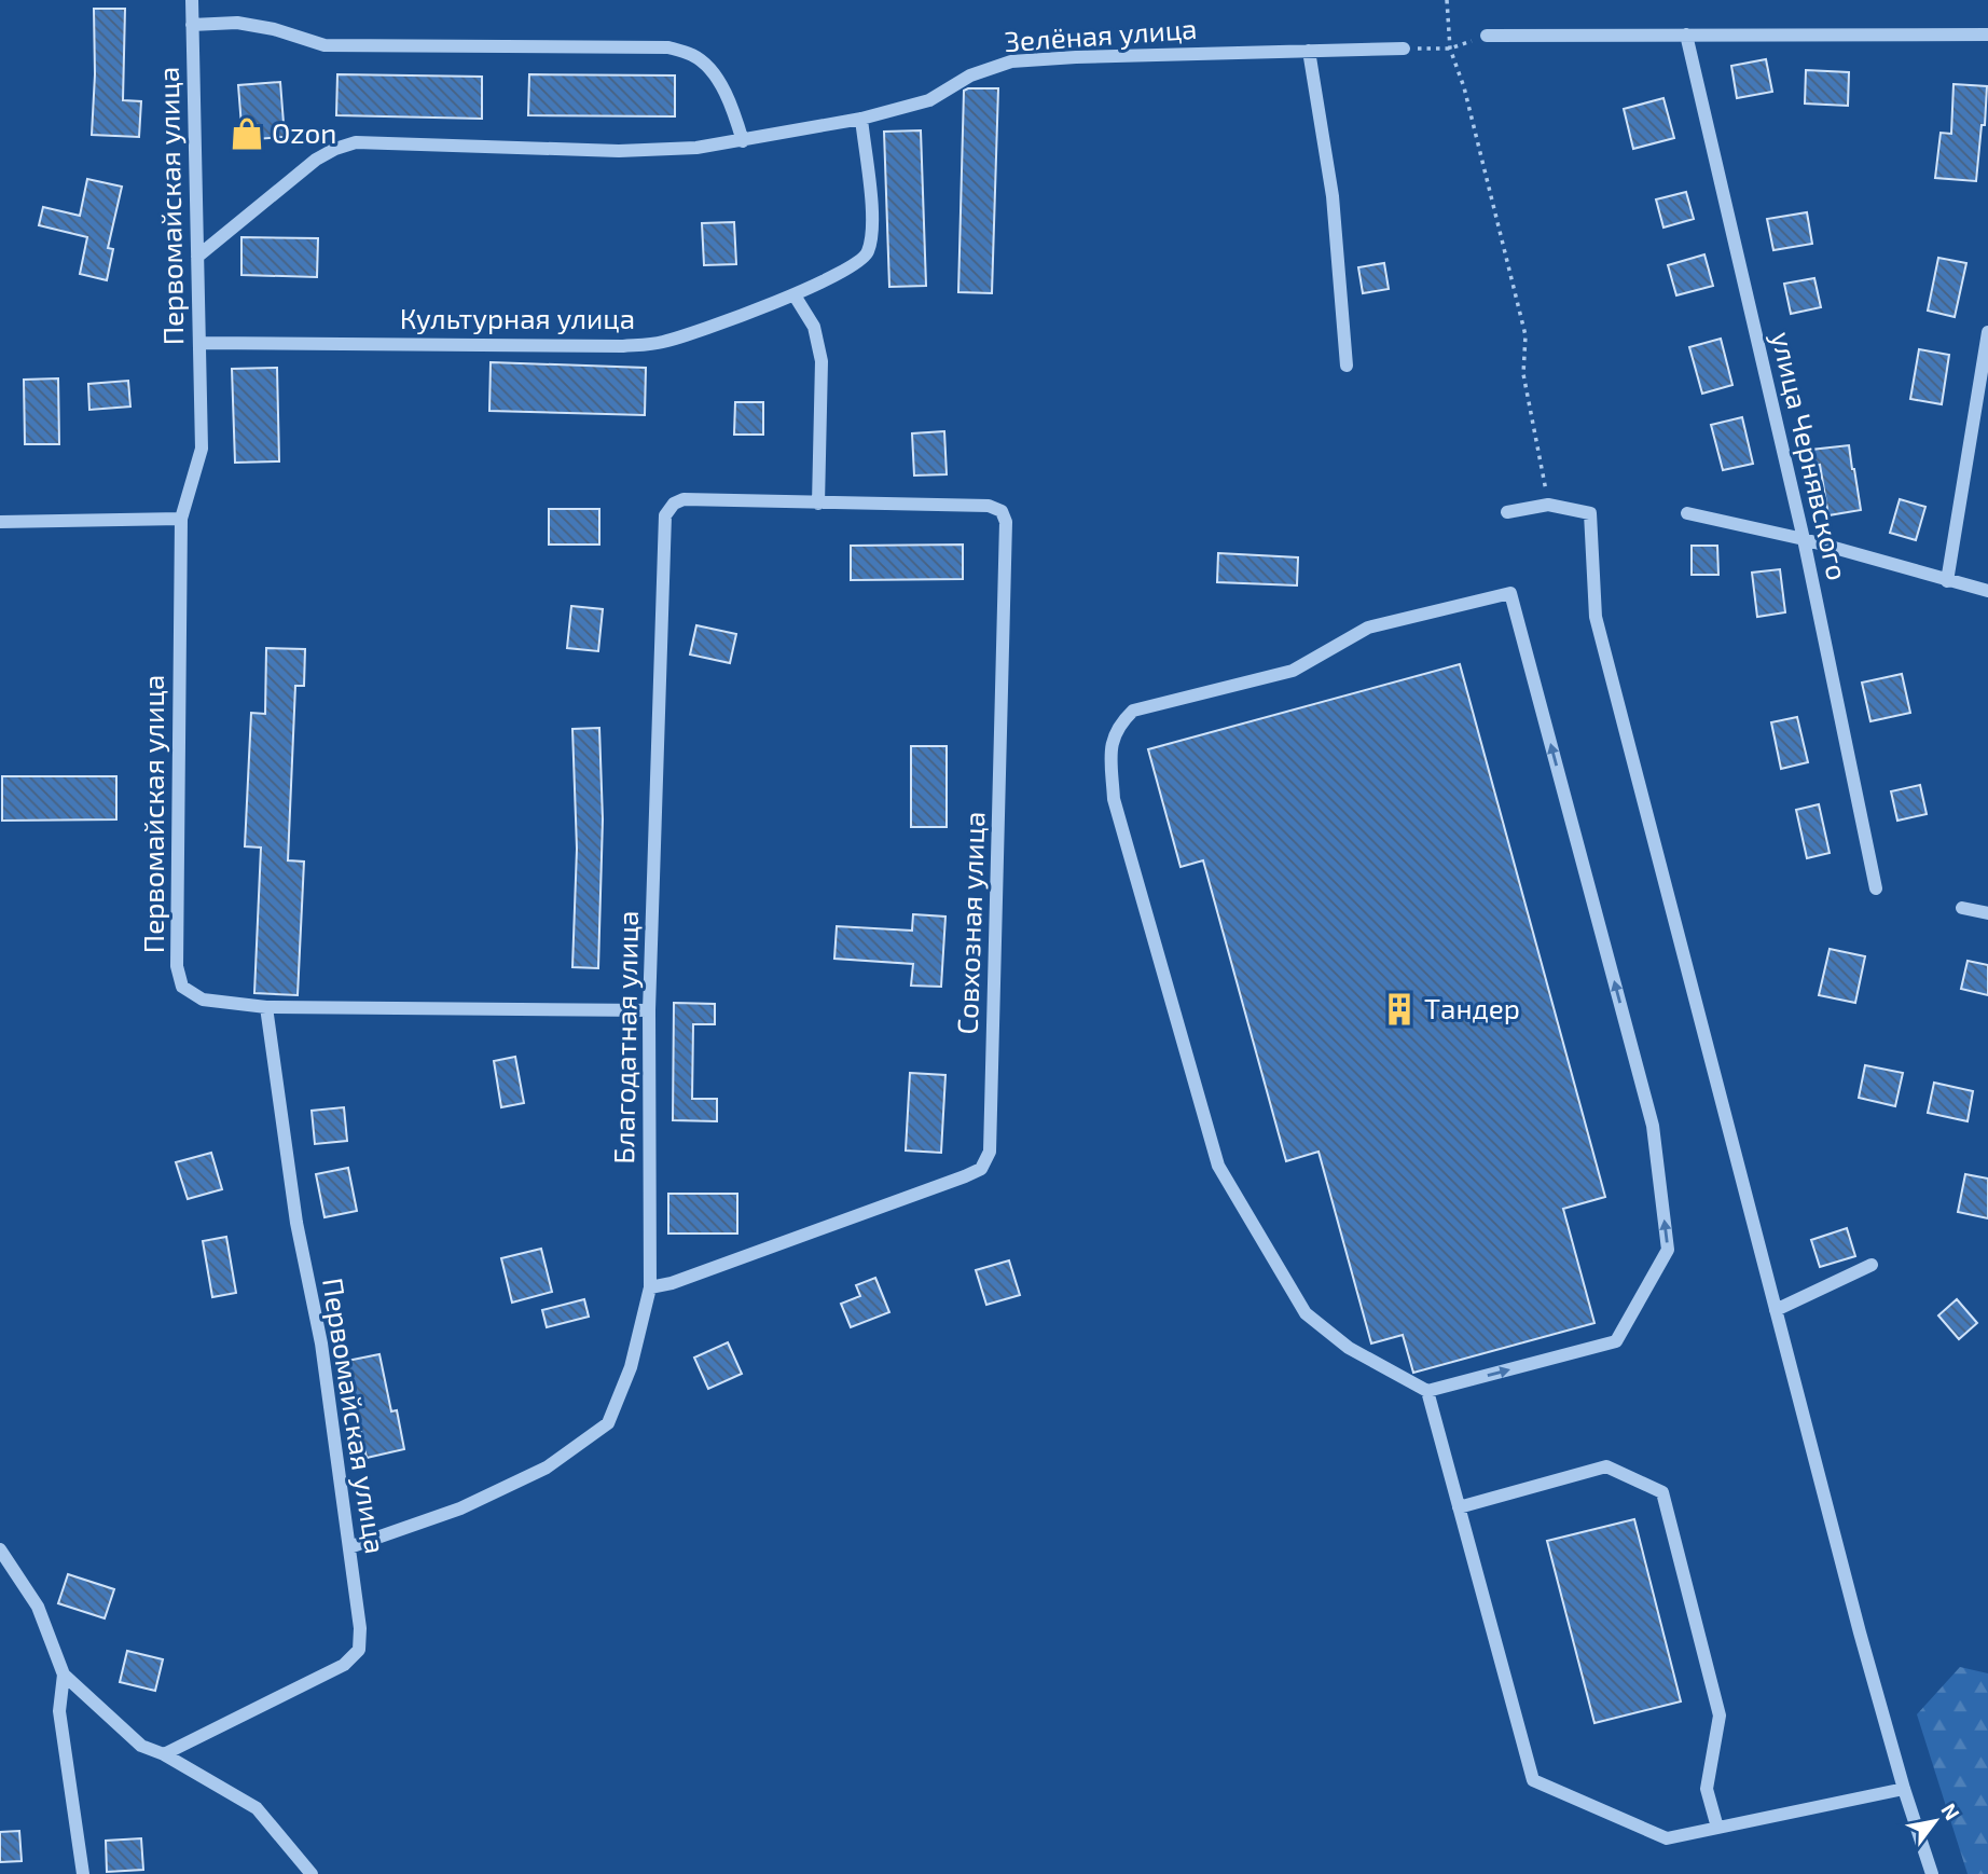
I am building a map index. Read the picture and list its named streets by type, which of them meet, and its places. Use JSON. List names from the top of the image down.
{
  "streets": {
    "street": [
      "Зелёная улица",
      "Первомайская улица",
      "Культурная улица",
      "улица Чернявского",
      "Совхозная улица",
      "Благодатная улица"
    ]
  },
  "crossings": [
    ["Зелёная улица", "Первомайская улица"],
    ["Зелёная улица", "Культурная улица"],
    ["Первомайская улица", "Культурная улица"],
    ["Первомайская улица", "Благодатная улица"],
    ["Совхозная улица", "Благодатная улица"]
  ],
  "places": {
    "shop": ["Ozon"],
    "building": ["Тандер"]
  },
  "north": "top right"
}
